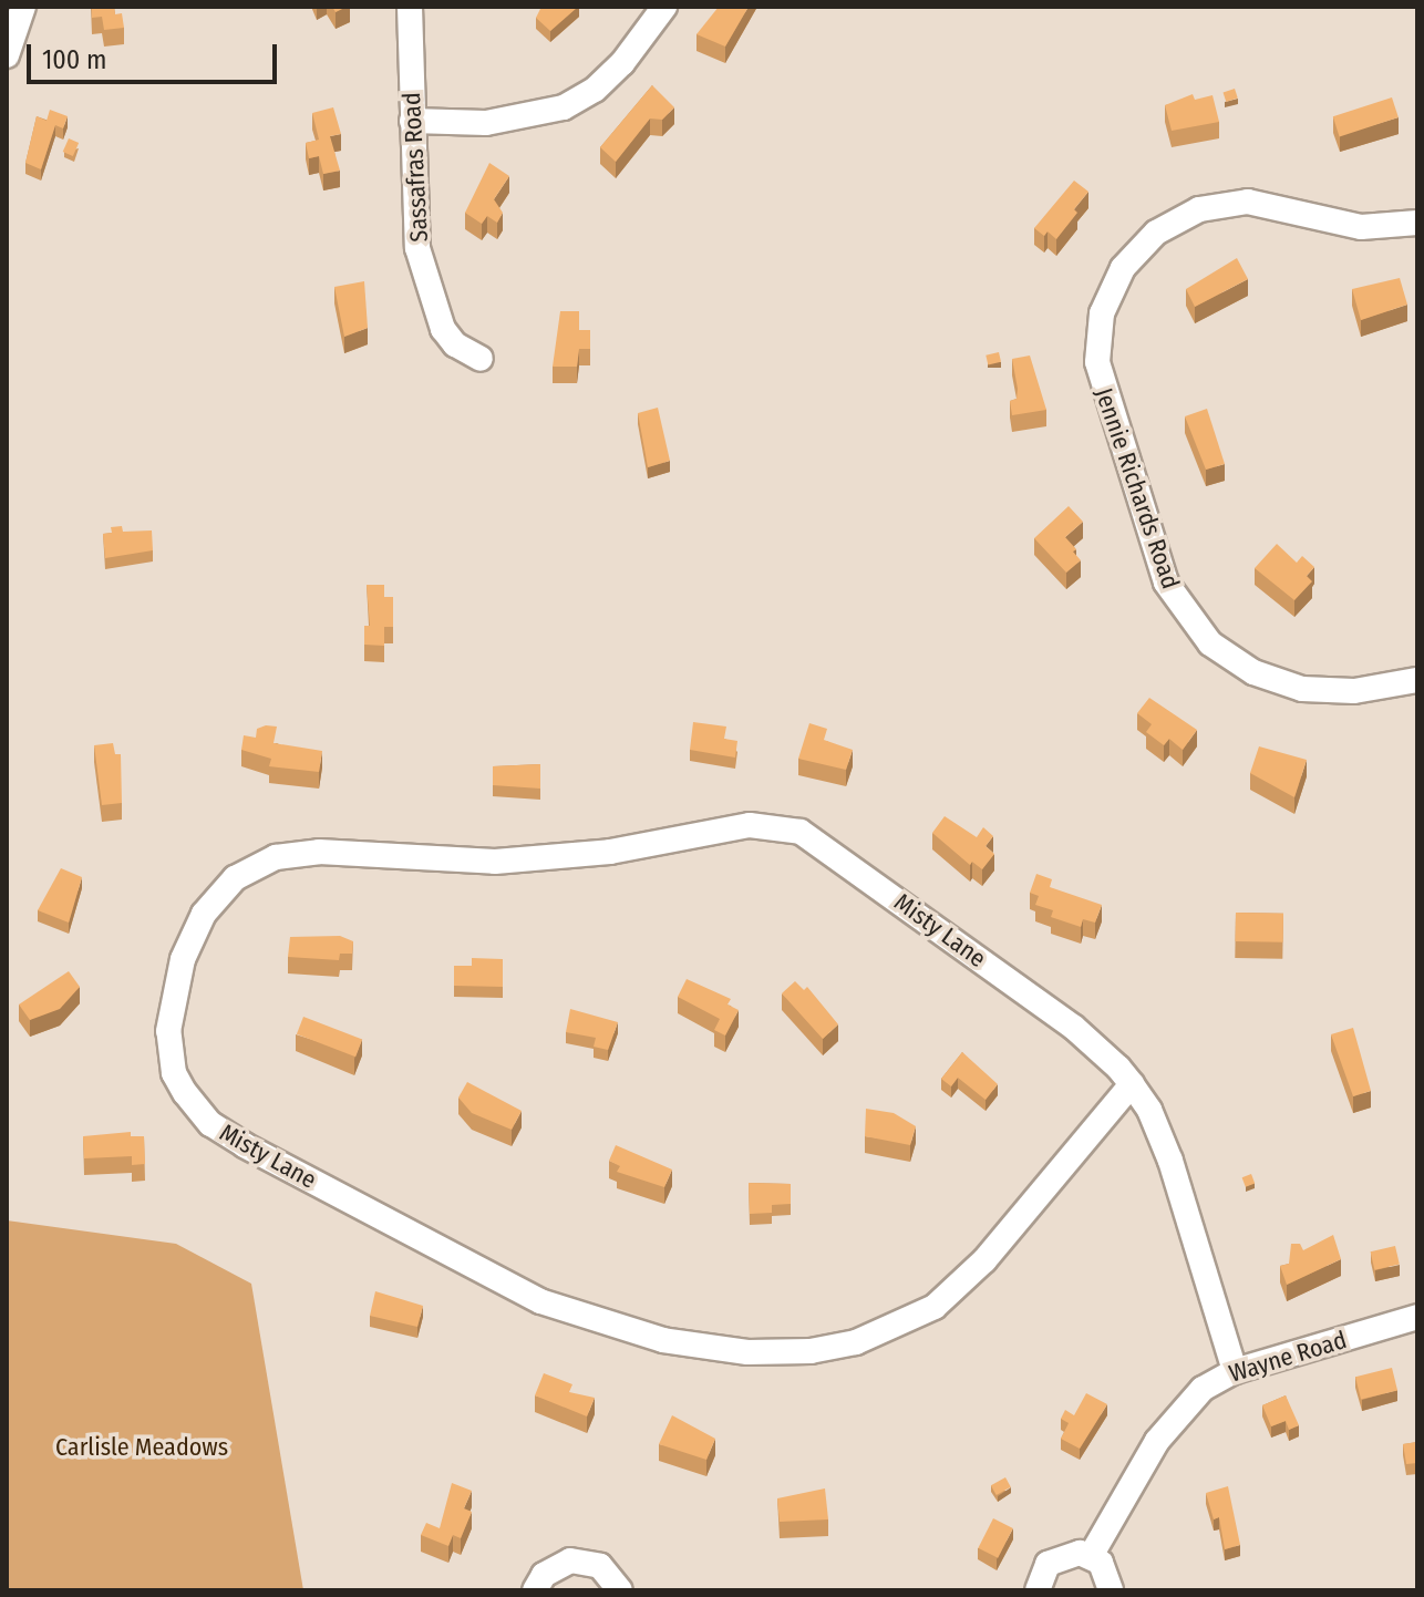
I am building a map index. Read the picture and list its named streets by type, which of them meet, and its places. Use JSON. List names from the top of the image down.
{
  "streets": {
    "street": [
      "Sassafras Road",
      "Jennie Richards Road",
      "Misty Lane",
      "Wayne Road"
    ]
  },
  "crossings": [
    ["Misty Lane", "Wayne Road"]
  ],
  "parks": ["Carlisle Meadows"],
  "scale_bar": "100 m"
}
